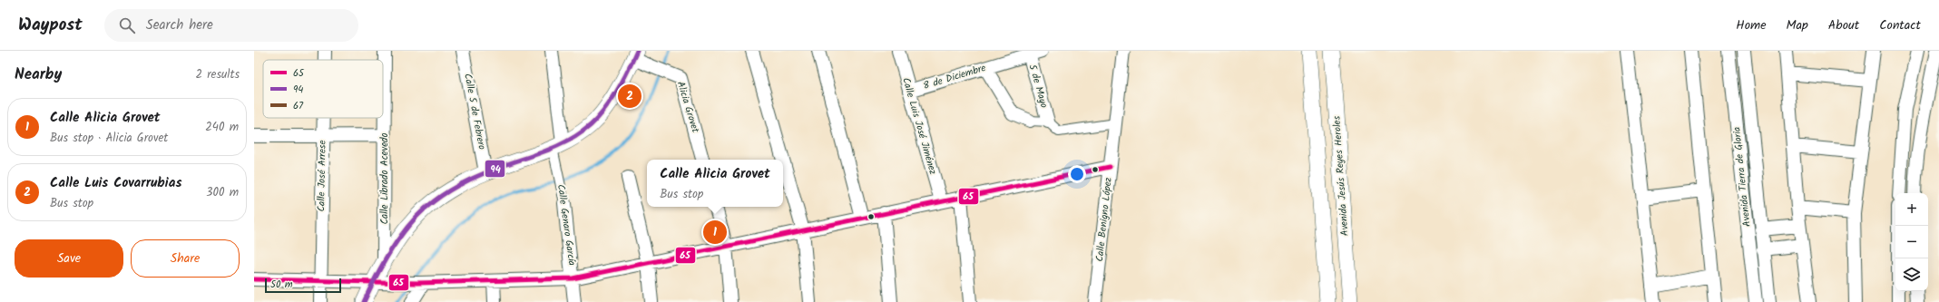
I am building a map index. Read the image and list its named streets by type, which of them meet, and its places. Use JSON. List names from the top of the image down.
{
  "streets": {
    "street": [
      "8 de Diciembre",
      "5 de Mayo",
      "Alicia Grovet",
      "Calle 5 de Febrero",
      "Calle Luis José Jiménez",
      "Calle José Arrese",
      "Avenida Jesús Reyes Heroles",
      "Avenida Tierra de Gloria",
      "Calle Librado Acevedo",
      "Calle Benigno López",
      "Calle Genaro García"
    ]
  },
  "crossings": [
    ["8 de Diciembre", "5 de Mayo"],
    ["8 de Diciembre", "Calle Luis José Jiménez"]
  ],
  "lines": ["transit line 94", "transit line 65"],
  "legend": ["65", "94", "67"],
  "scale_bar": "50 m",
  "page": {
    "header": "Waypost",
    "search": "Search here",
    "nav": [
      "Home",
      "Map",
      "About",
      "Contact"
    ],
    "heading": ["Nearby", "2 results"],
    "pins": ["2", "1"],
    "list": [
      {
        "mark": "1",
        "name": "Calle Alicia Grovet",
        "note": "Bus stop · Alicia Grovet",
        "value": "240 m"
      },
      {
        "mark": "2",
        "name": "Calle Luis Covarrubias",
        "note": "Bus stop",
        "value": "300 m"
      }
    ],
    "popup": ["Calle Alicia Grovet", "Bus stop"],
    "map_buttons": ["+", "−"],
    "buttons": ["Save", "Share"],
    "scale": "50 m"
  }
}
